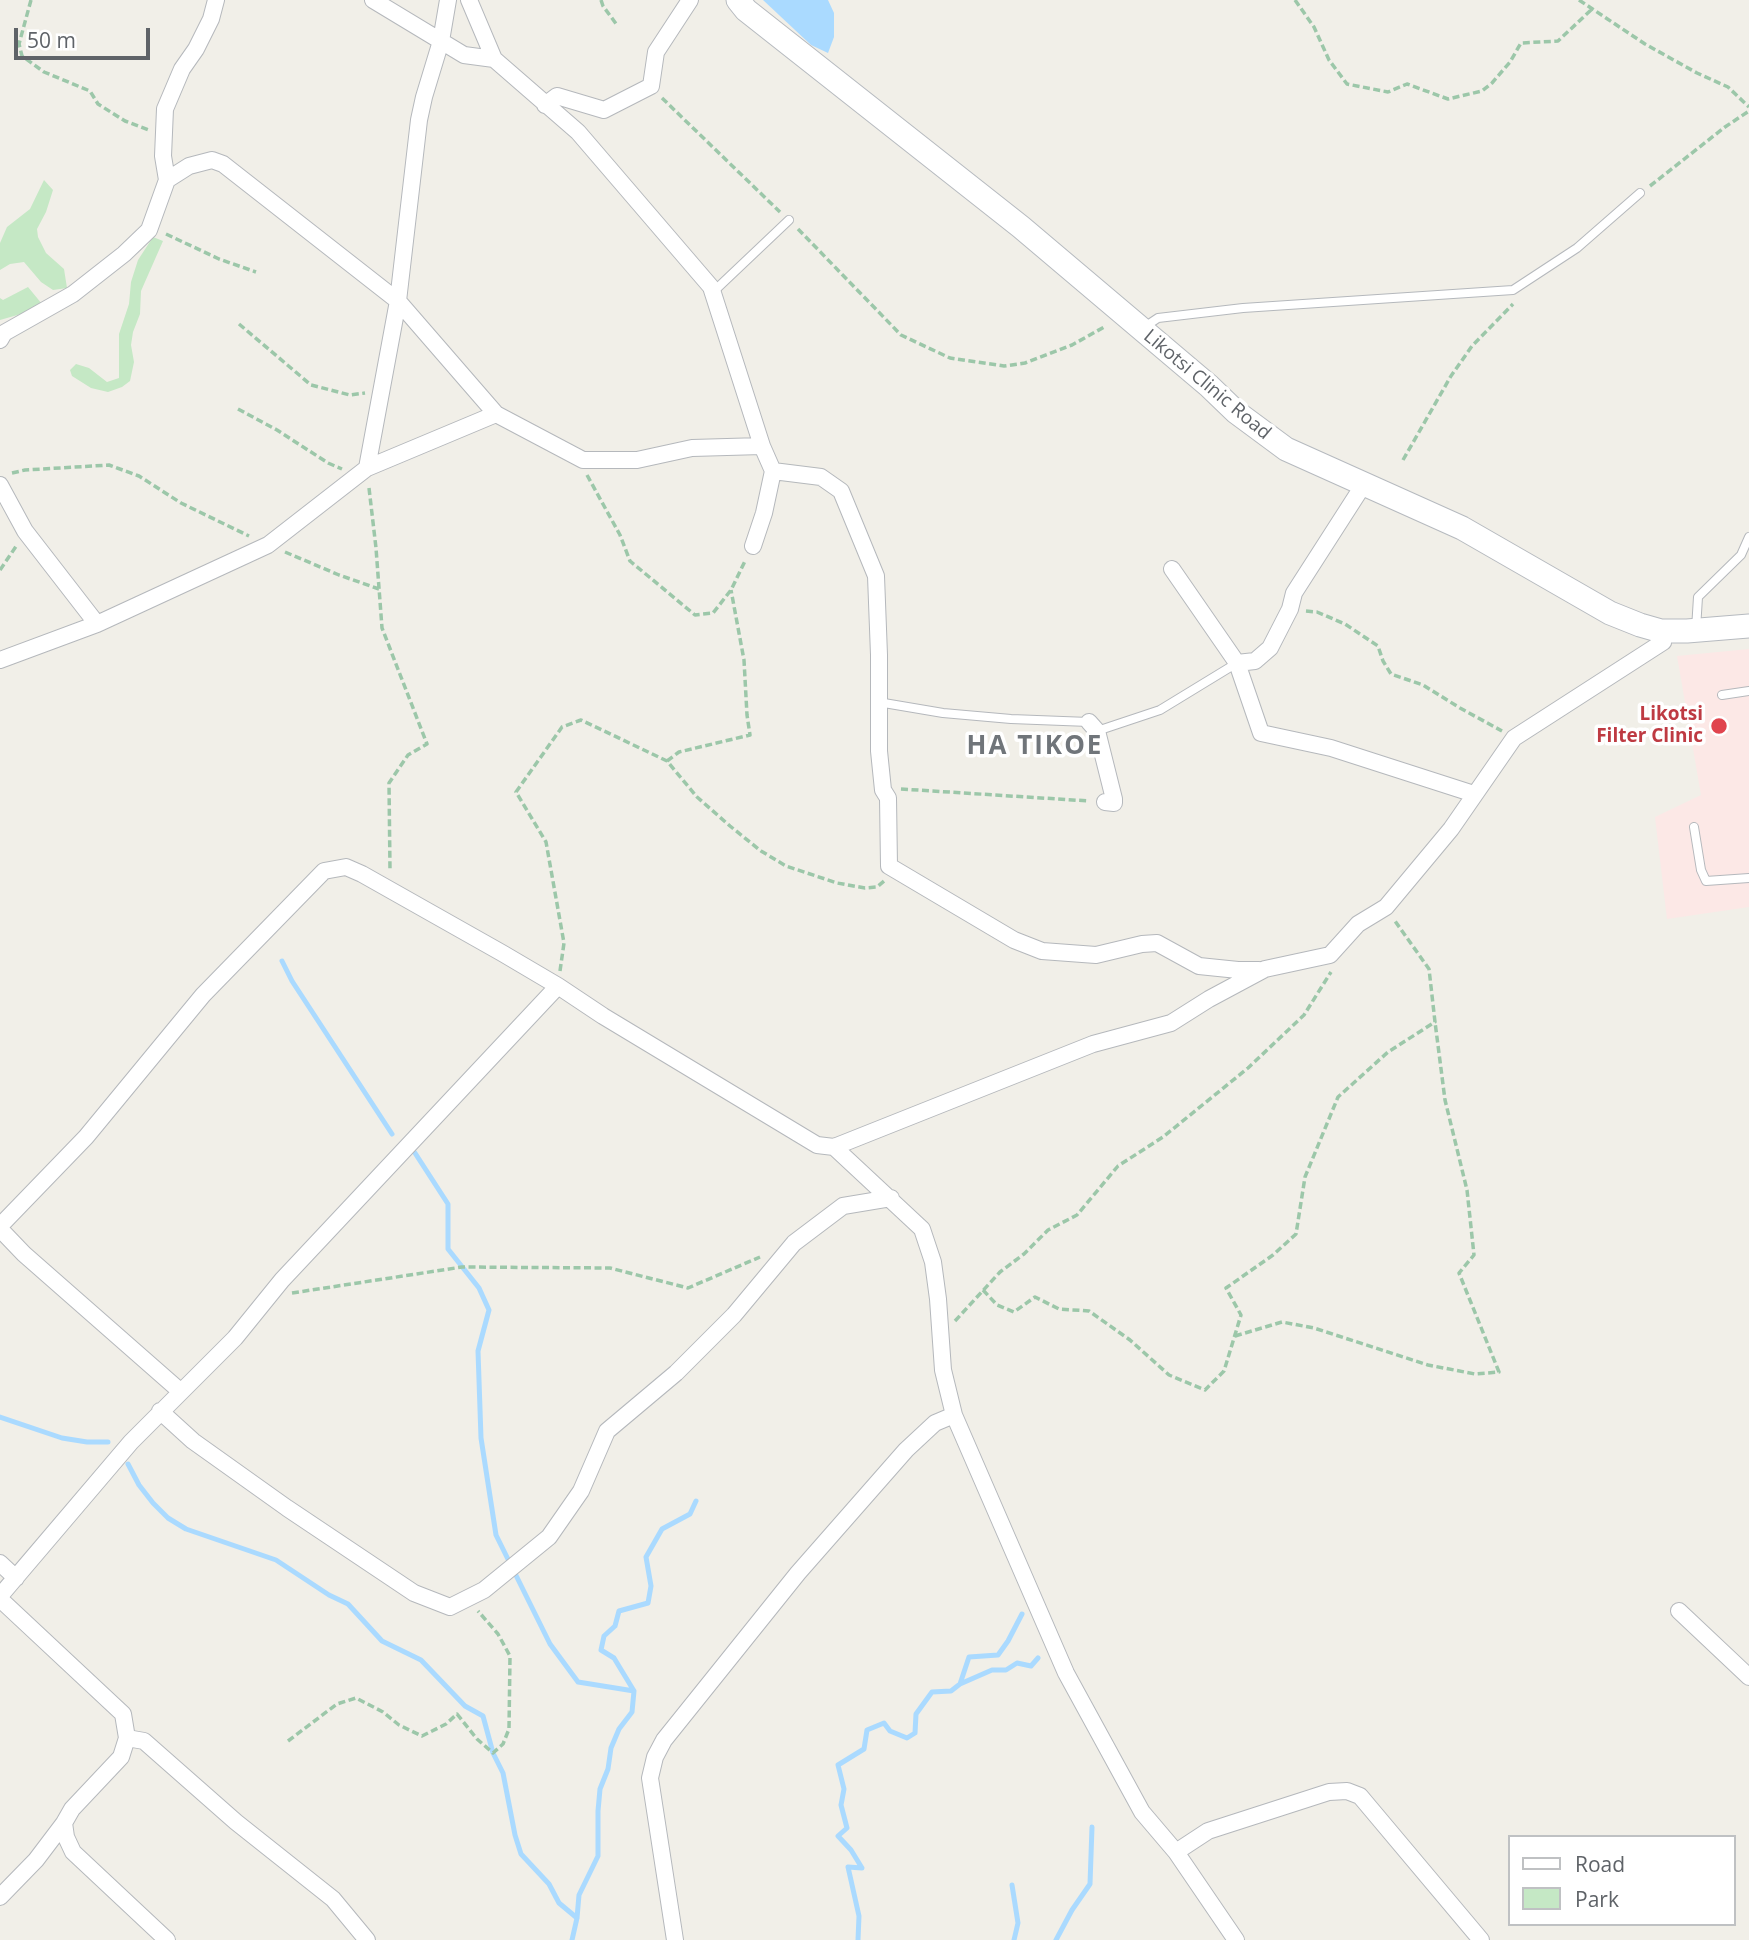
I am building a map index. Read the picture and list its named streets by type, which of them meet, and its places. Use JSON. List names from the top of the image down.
{
  "streets": {
    "street": ["Likotsi Clinic Road"]
  },
  "districts": ["HA TIKOE"],
  "places": ["Likotsi Filter Clinic"],
  "legend": ["Road", "Park"],
  "scale_bar": "50 m"
}
